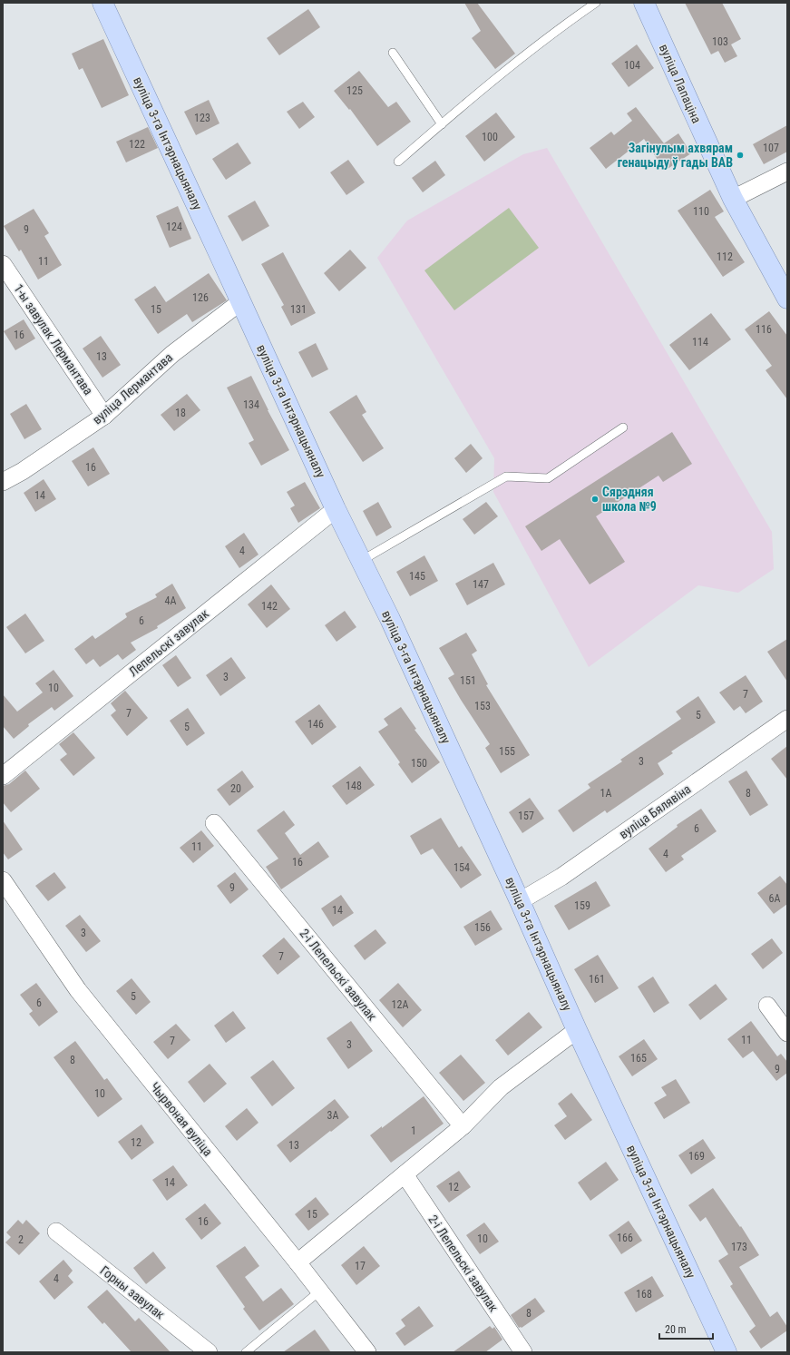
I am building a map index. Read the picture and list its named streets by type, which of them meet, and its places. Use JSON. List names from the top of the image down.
{
  "streets": {
    "main road": ["вуліца Лапаціна", "вуліца 3-га Інтэрнацыяналу"],
    "street": [
      "1-ы завулак Лермантава",
      "вуліца Лермантава",
      "Лепельскі завулак",
      "вуліца Бялявіна",
      "2-і Лепельскі завулак",
      "Чырвоная вуліца",
      "Горны завулак"
    ]
  },
  "crossings": [
    ["вуліца 3-га Інтэрнацыяналу", "вуліца Лермантава"],
    ["вуліца 3-га Інтэрнацыяналу", "Лепельскі завулак"],
    ["вуліца 3-га Інтэрнацыяналу", "вуліца Бялявіна"],
    ["1-ы завулак Лермантава", "вуліца Лермантава"]
  ],
  "places": ["Загінулым ахвярам генацыду ў гады ВАВ", "Сярэдняя школа №9"],
  "house_numbers": [
    "103",
    "104",
    "125",
    "123",
    "100",
    "122",
    "107",
    "110",
    "124",
    "9",
    "112",
    "11",
    "126",
    "15",
    "131",
    "116",
    "16",
    "114",
    "13",
    "134",
    "18",
    "16",
    "14",
    "4",
    "145",
    "147",
    "4А",
    "142",
    "6",
    "3",
    "151",
    "10",
    "7",
    "153",
    "7",
    "5",
    "146",
    "5",
    "155",
    "3",
    "150",
    "148",
    "20",
    "1А",
    "8",
    "157",
    "6",
    "11",
    "4",
    "16",
    "154",
    "9",
    "6А",
    "159",
    "14",
    "156",
    "3",
    "7",
    "161",
    "5",
    "6",
    "12А",
    "11",
    "7",
    "3",
    "165",
    "8",
    "9",
    "10",
    "3А",
    "1",
    "12",
    "13",
    "169",
    "14",
    "12",
    "15",
    "16",
    "166",
    "10",
    "2",
    "173",
    "17",
    "4",
    "168",
    "8"
  ],
  "scale_bar": "20 m"
}
